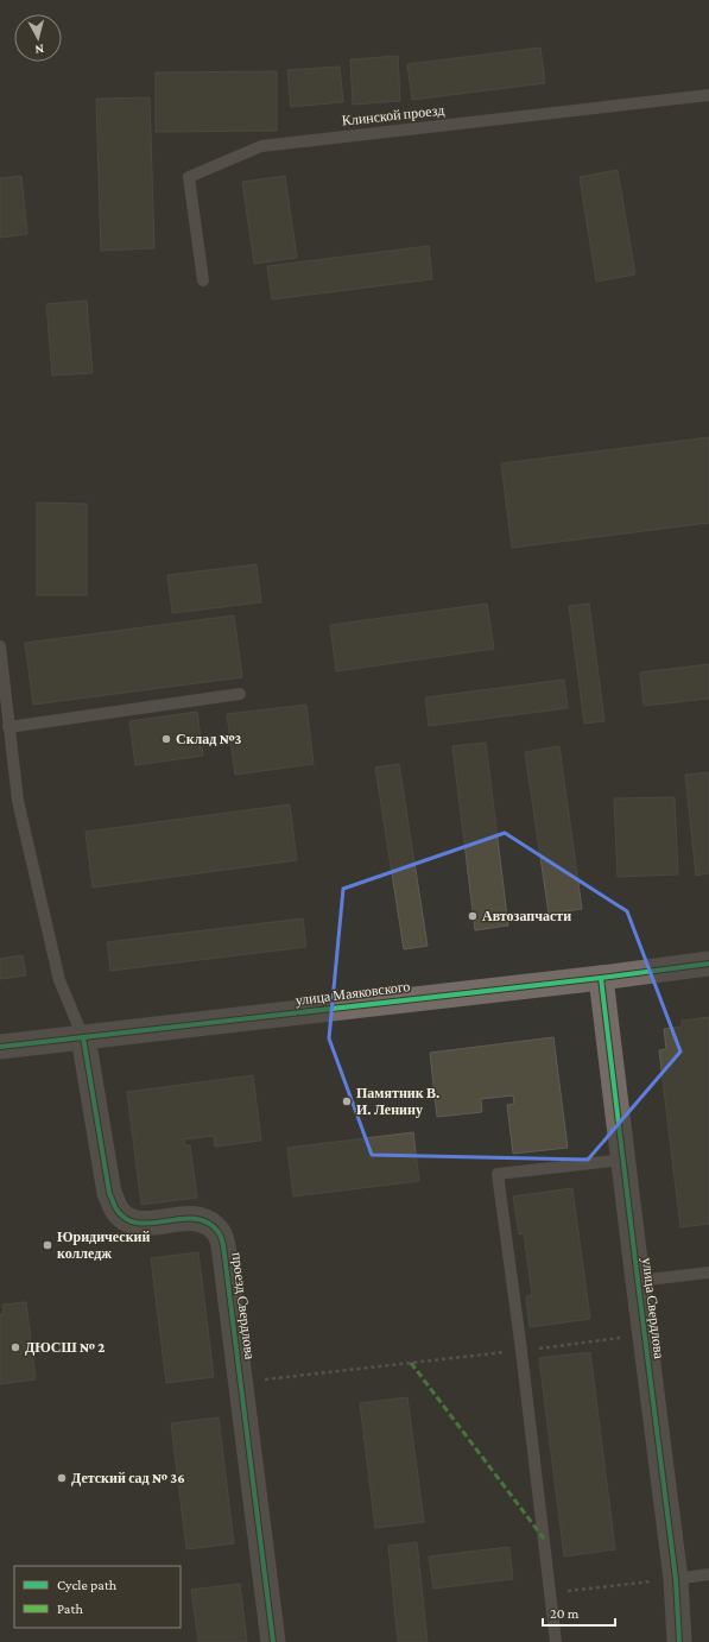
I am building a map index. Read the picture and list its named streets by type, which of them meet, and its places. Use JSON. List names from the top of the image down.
{
  "streets": {
    "street": ["улица Маяковского", "проезд Свердлова", "улица Свердлова"],
    "lane": ["Клинской проезд"]
  },
  "crossings": [
    ["улица Маяковского", "проезд Свердлова"],
    ["улица Маяковского", "улица Свердлова"]
  ],
  "places": [
    "Склад №3",
    "Автозапчасти",
    "Памятник В. И. Ленину",
    "Юридический колледж",
    "ДЮСШ № 2",
    "Детский сад № 36"
  ],
  "legend": ["Cycle path", "Path"],
  "scale_bar": "20 m",
  "north": "bottom"
}
